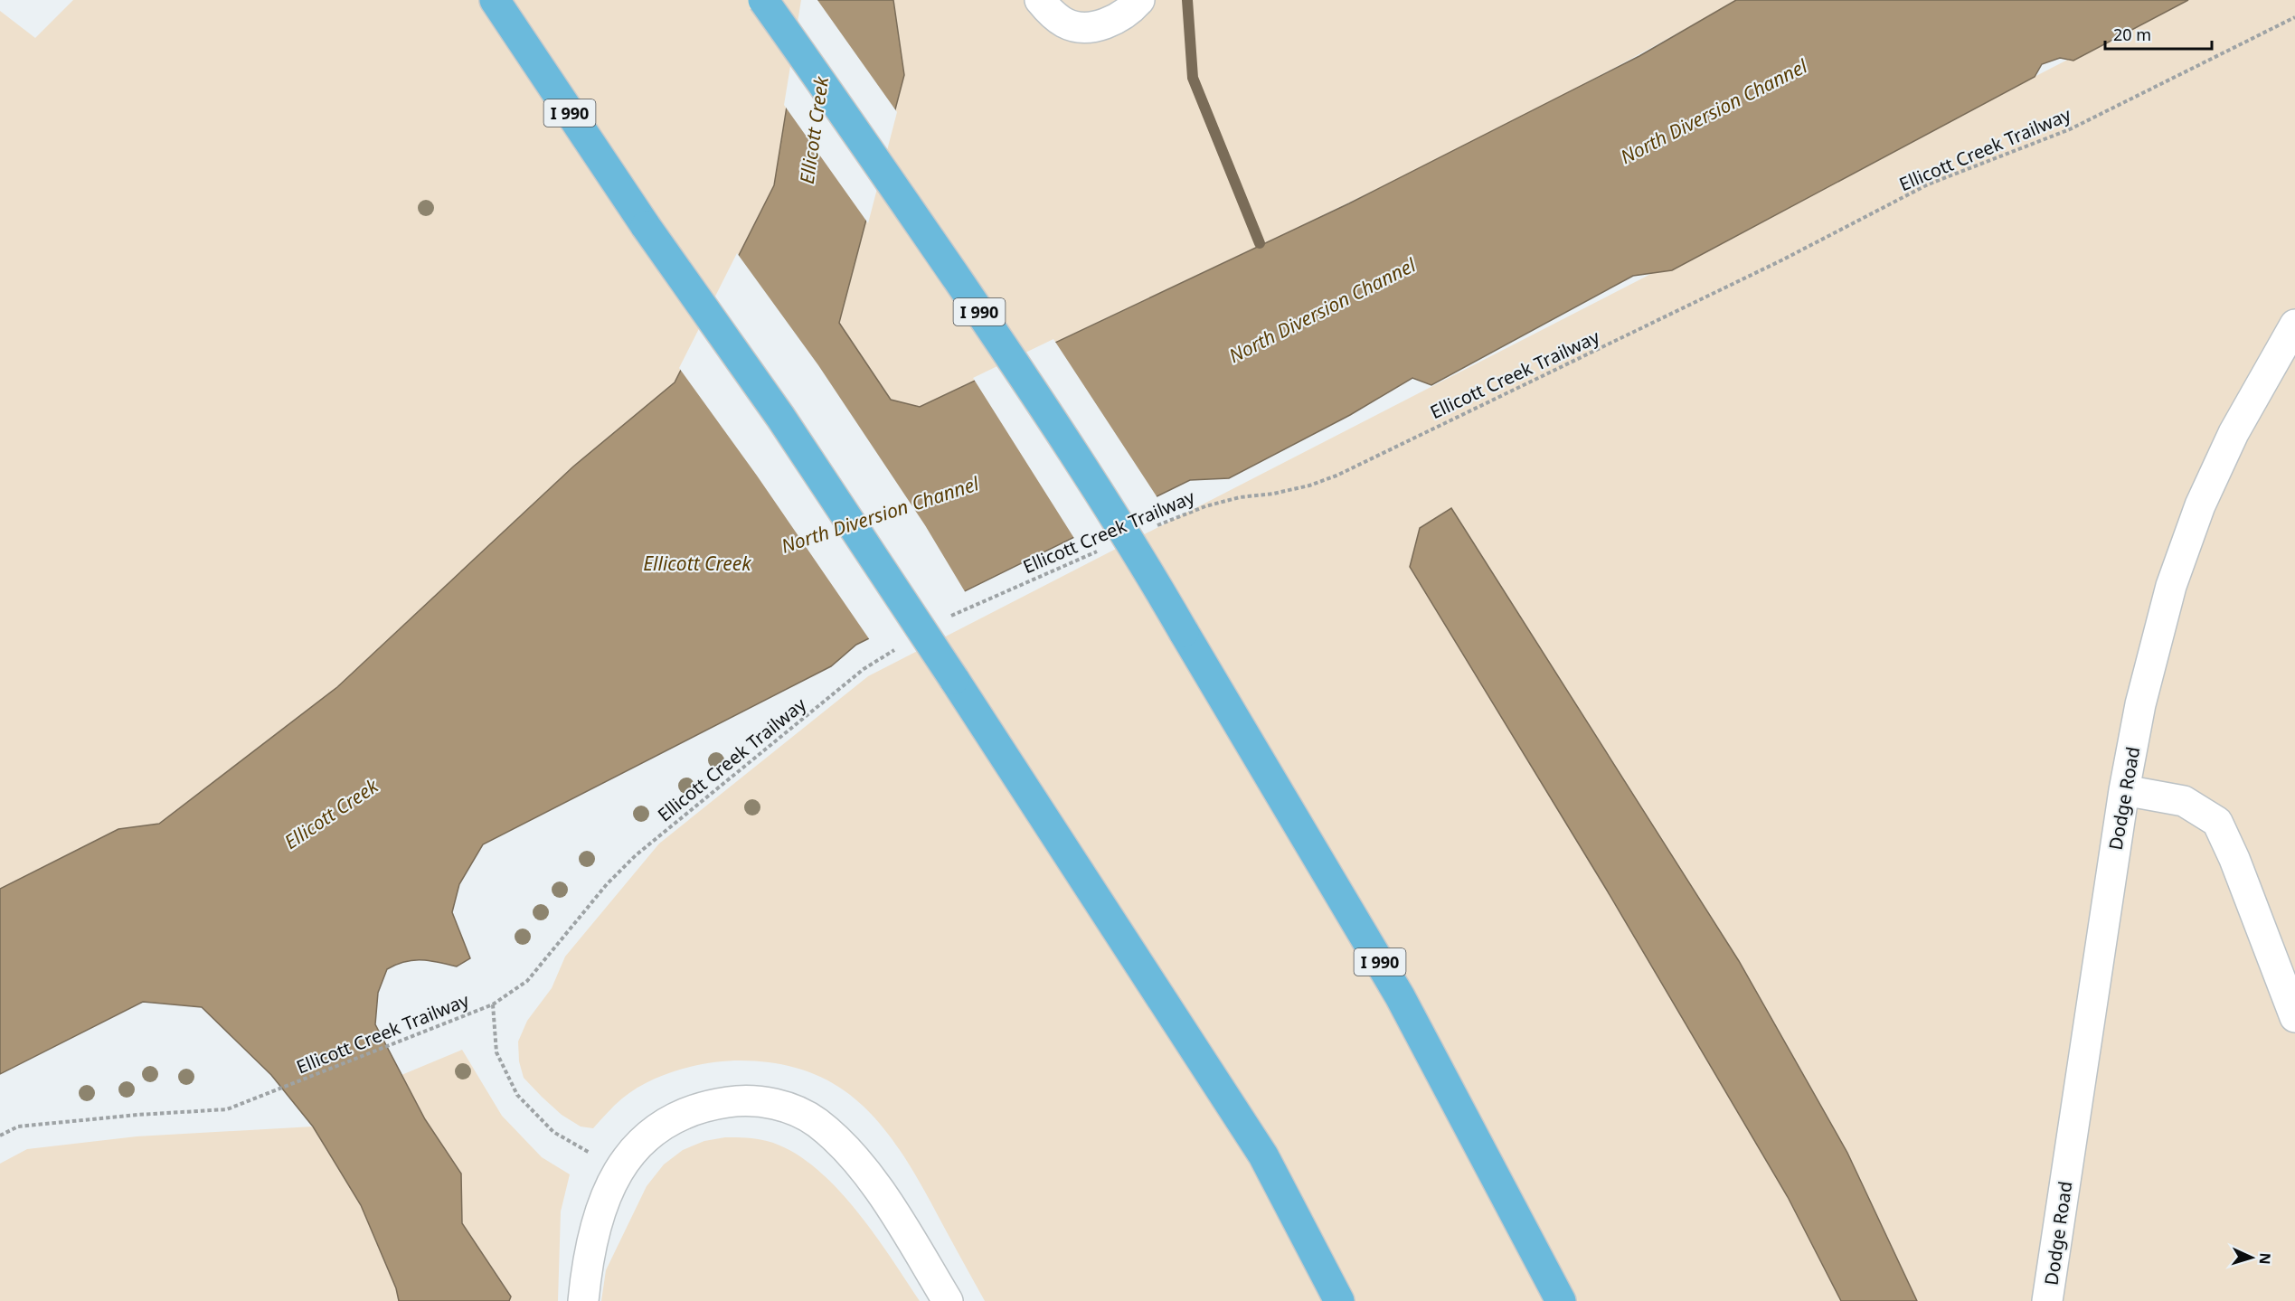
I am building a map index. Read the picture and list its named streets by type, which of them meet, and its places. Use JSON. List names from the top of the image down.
{
  "streets": {
    "highway": ["I 990"],
    "street": ["Dodge Road"],
    "path": ["Ellicott Creek Trailway"]
  },
  "water": ["North Diversion Channel", "Ellicott Creek"],
  "scale_bar": "20 m",
  "north": "right"
}
